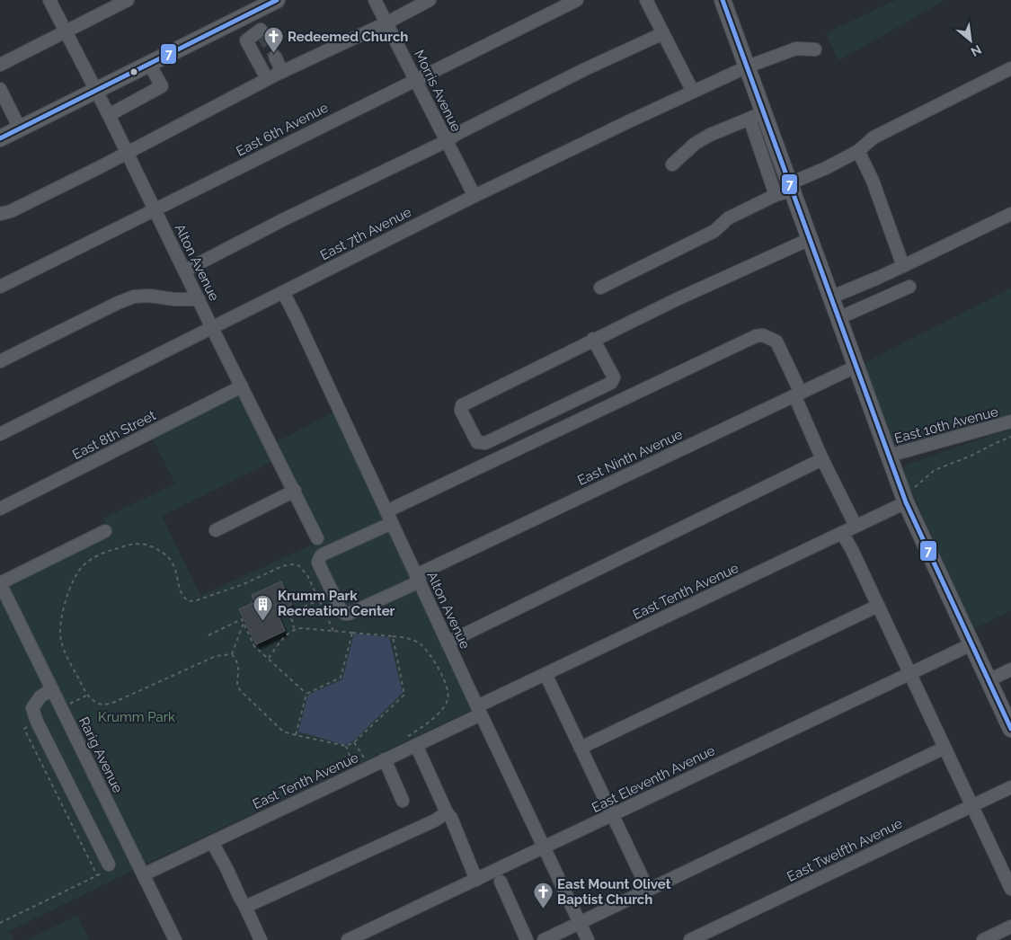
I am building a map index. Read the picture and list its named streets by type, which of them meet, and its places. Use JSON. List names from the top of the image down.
{
  "streets": {
    "street": [
      "Morris Avenue",
      "East 6th Avenue",
      "East 7th Avenue",
      "Alton Avenue",
      "East 10th Avenue",
      "East 8th Street",
      "East Ninth Avenue",
      "East Tenth Avenue",
      "Rarig Avenue",
      "East Eleventh Avenue",
      "East Twelfth Avenue"
    ]
  },
  "crossings": [
    ["Morris Avenue", "East 6th Avenue"],
    ["Morris Avenue", "East 7th Avenue"],
    ["East 6th Avenue", "Alton Avenue"],
    ["East 7th Avenue", "Alton Avenue"],
    ["Alton Avenue", "East 8th Street"],
    ["Alton Avenue", "East Ninth Avenue"],
    ["Alton Avenue", "East Tenth Avenue"],
    ["Alton Avenue", "East Eleventh Avenue"],
    ["East Tenth Avenue", "Rarig Avenue"]
  ],
  "parks": ["Krumm Park"],
  "places": {
    "church": ["Redeemed Church", "East Mount Olivet Baptist Church"],
    "building": ["Krumm Park Recreation Center"]
  },
  "lines": ["transit line 7"],
  "north": "bottom right"
}
